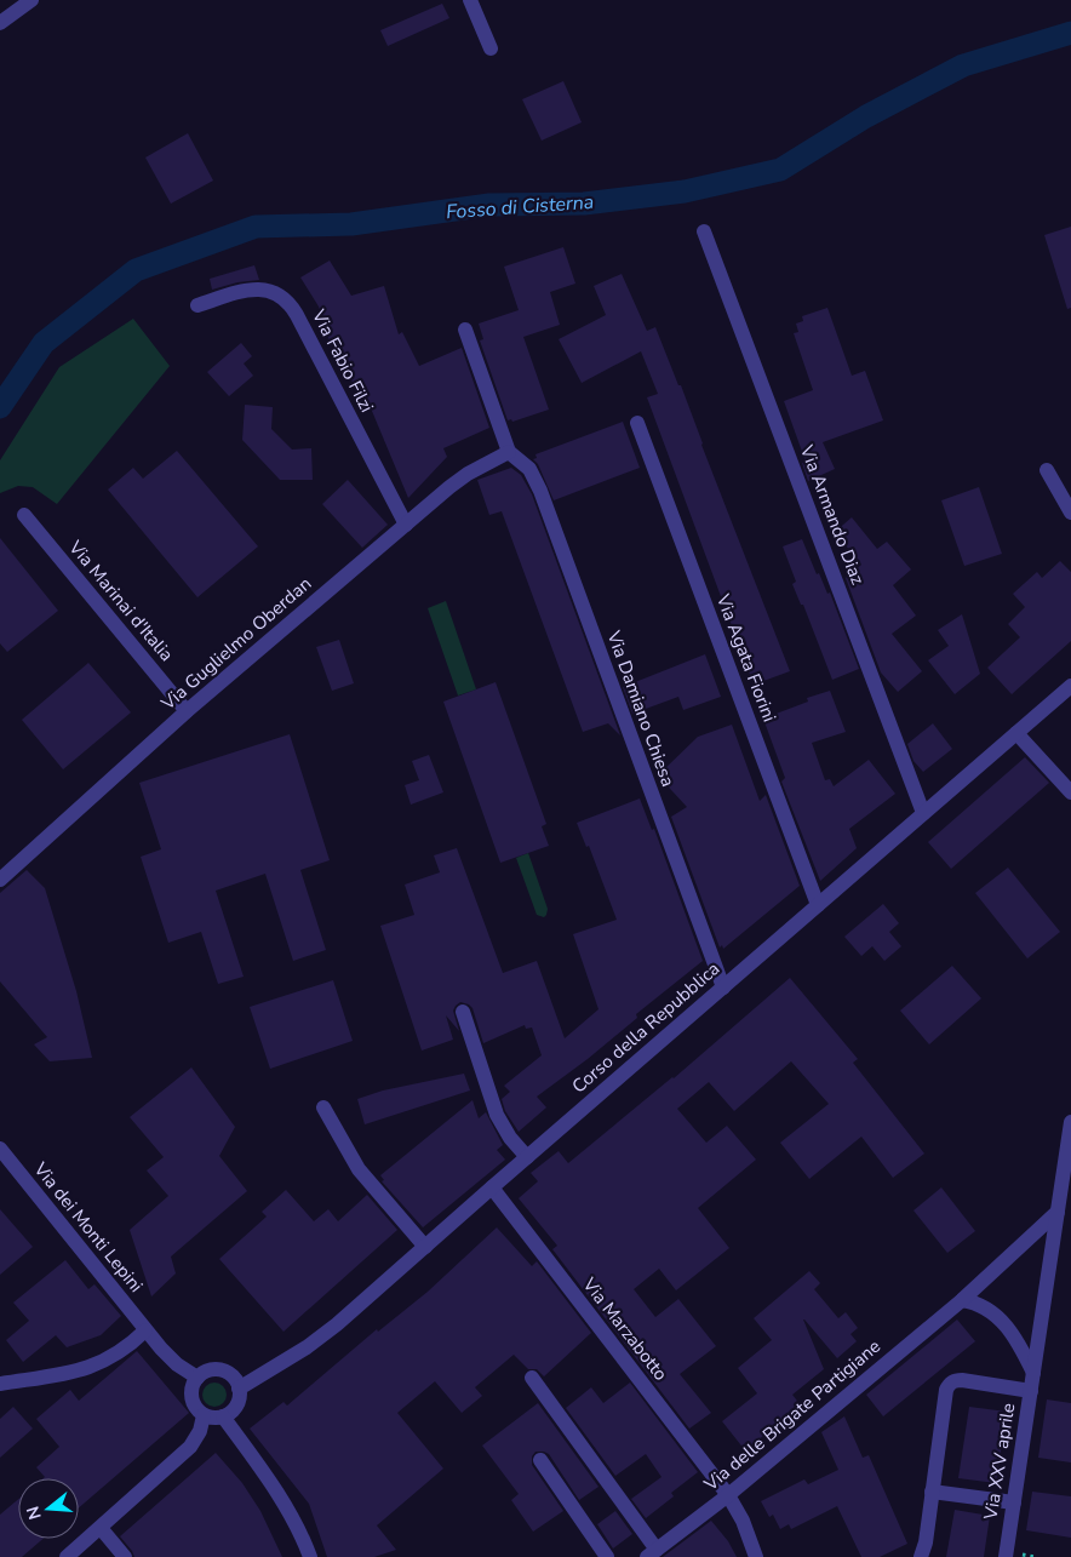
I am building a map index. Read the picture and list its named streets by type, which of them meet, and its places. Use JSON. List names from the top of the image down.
{
  "streets": {
    "street": [
      "Via Fabio Filzi",
      "Via Armando Diaz",
      "Via Marinai d'Italia",
      "Via Guglielmo Oberdan",
      "Via Agata Fiorini",
      "Via Damiano Chiesa",
      "Corso della Repubblica",
      "Via dei Monti Lepini",
      "Via Marzabotto",
      "Via delle Brigate Partigiane",
      "Via XXV aprile"
    ]
  },
  "crossings": [
    ["Via Fabio Filzi", "Via Guglielmo Oberdan"],
    ["Via Armando Diaz", "Corso della Repubblica"],
    ["Via Marinai d'Italia", "Via Guglielmo Oberdan"],
    ["Via Guglielmo Oberdan", "Via Damiano Chiesa"],
    ["Via Agata Fiorini", "Corso della Repubblica"],
    ["Via Damiano Chiesa", "Corso della Repubblica"],
    ["Corso della Repubblica", "Via dei Monti Lepini"],
    ["Corso della Repubblica", "Via Marzabotto"],
    ["Via Marzabotto", "Via delle Brigate Partigiane"],
    ["Via delle Brigate Partigiane", "Via XXV aprile"]
  ],
  "water": ["Fosso di Cisterna"],
  "north": "left"
}
